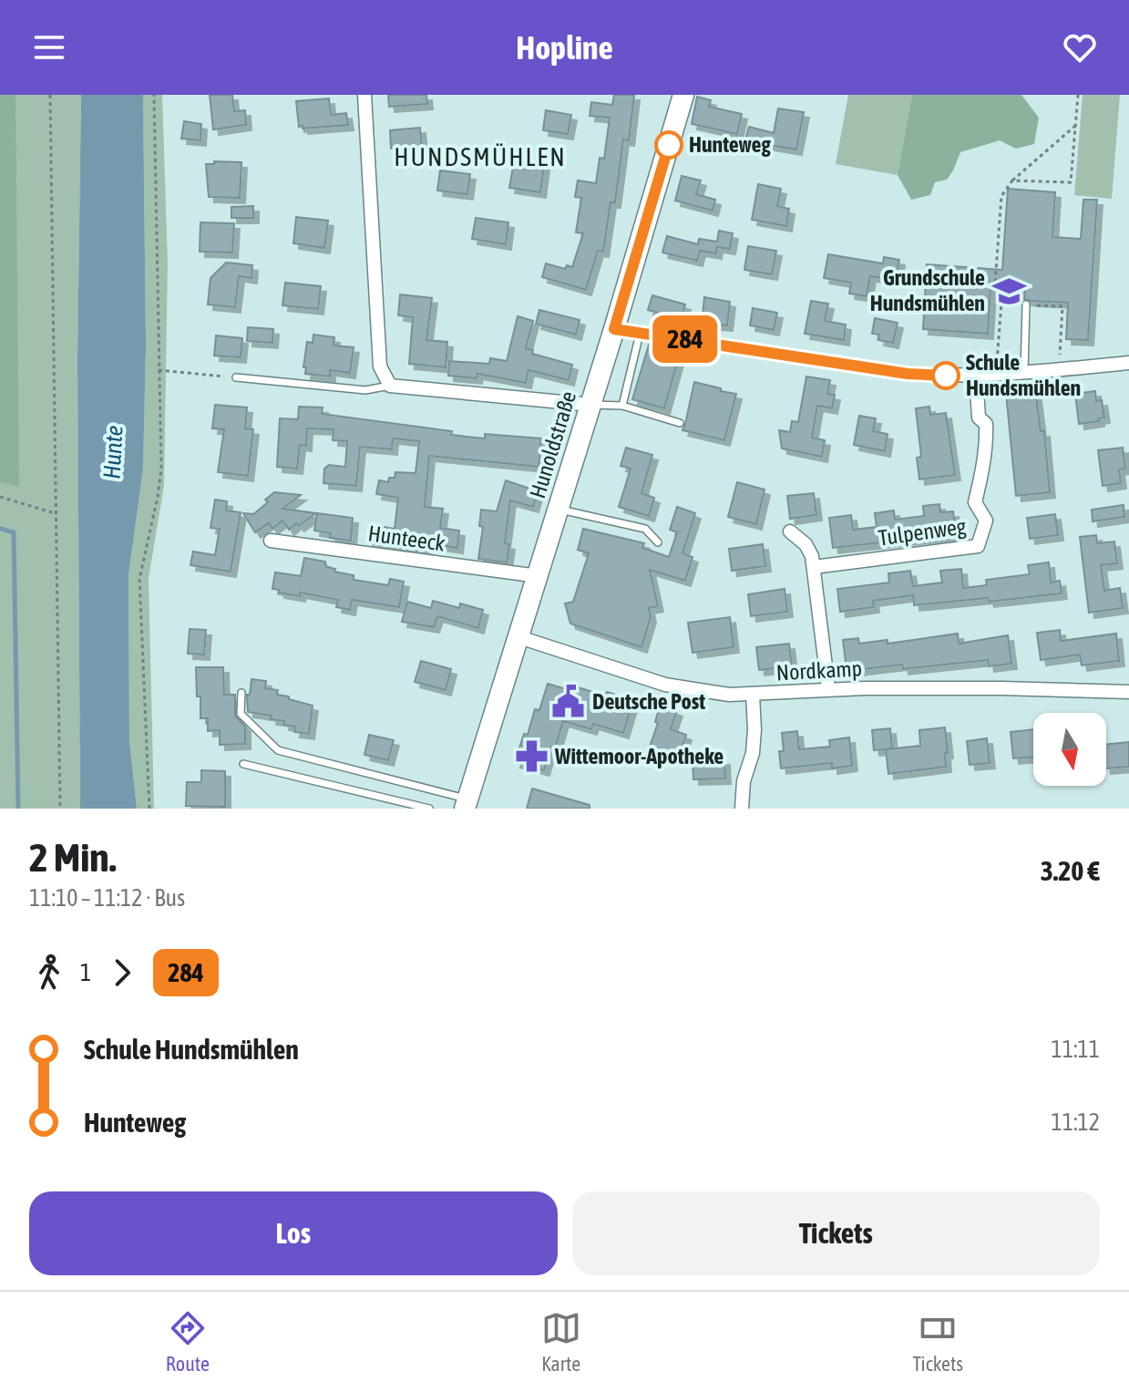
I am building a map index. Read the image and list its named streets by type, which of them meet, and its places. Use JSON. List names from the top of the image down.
{
  "streets": {
    "street": [
      "Hunoldstraße",
      "Tulpenweg",
      "Hunteeck",
      "Nordkamp"
    ]
  },
  "crossings": [
    ["Hunoldstraße", "Hunteeck"],
    ["Hunoldstraße", "Nordkamp"]
  ],
  "districts": ["HUNDSMÜHLEN"],
  "water": ["Hunte"],
  "places": {
    "other": ["Hunteweg", "Schule Hundsmühlen"],
    "school or university": ["Grundschule Hundsmühlen"],
    "public building": ["Deutsche Post"],
    "pharmacy": ["Wittemoor-Apotheke"]
  },
  "lines": ["bus line 284"],
  "north": "bottom",
  "page": {
    "header": "Hopline",
    "on_map": "284",
    "heading": ["2 Min.", "11:10 – 11:12 · Bus", "3.20 €"],
    "legs": ["1", "284"],
    "list": [
      {
        "name": "Schule Hundsmühlen",
        "value": "11:11"
      },
      {
        "name": "Hunteweg",
        "value": "11:12"
      }
    ],
    "buttons": ["Los", "Tickets"],
    "tabs": ["Route", "Karte", "Tickets"]
  }
}
